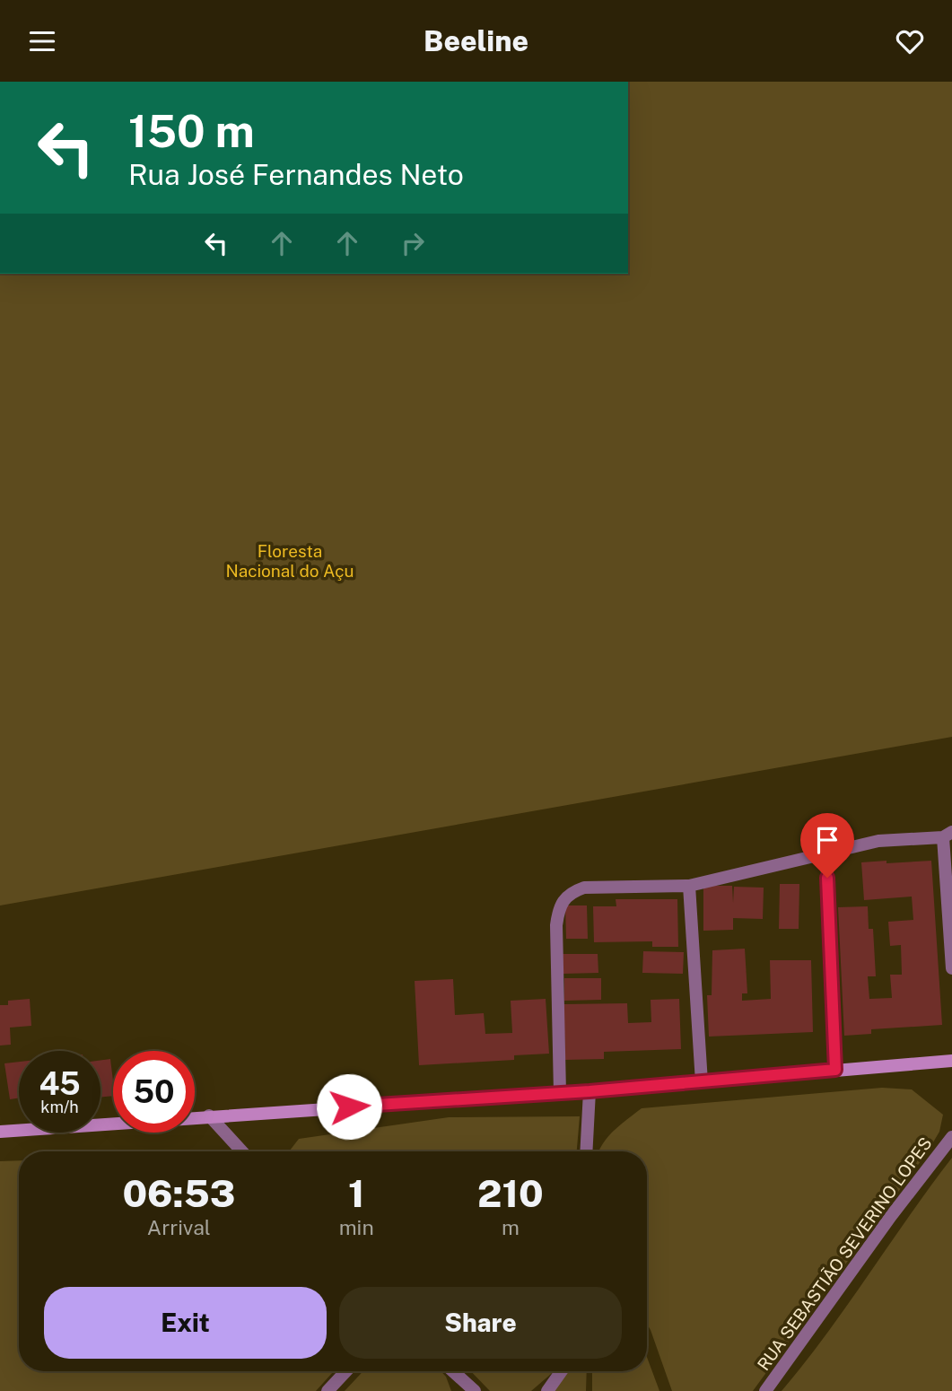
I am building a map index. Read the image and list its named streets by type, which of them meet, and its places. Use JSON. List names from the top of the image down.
{
  "streets": {
    "street": ["RUA SEBASTIÃO SEVERINO LOPES"]
  },
  "parks": ["Floresta Nacional do Açu"],
  "page": {
    "header": "Beeline",
    "turn": ["150 m", "Rua José Fernandes Neto"],
    "speed": "45 km/h",
    "limit": "50",
    "eta": [
      "06:53",
      "Arrival",
      "1",
      "min",
      "210",
      "m"
    ],
    "buttons": ["Exit", "Share"]
  }
}
